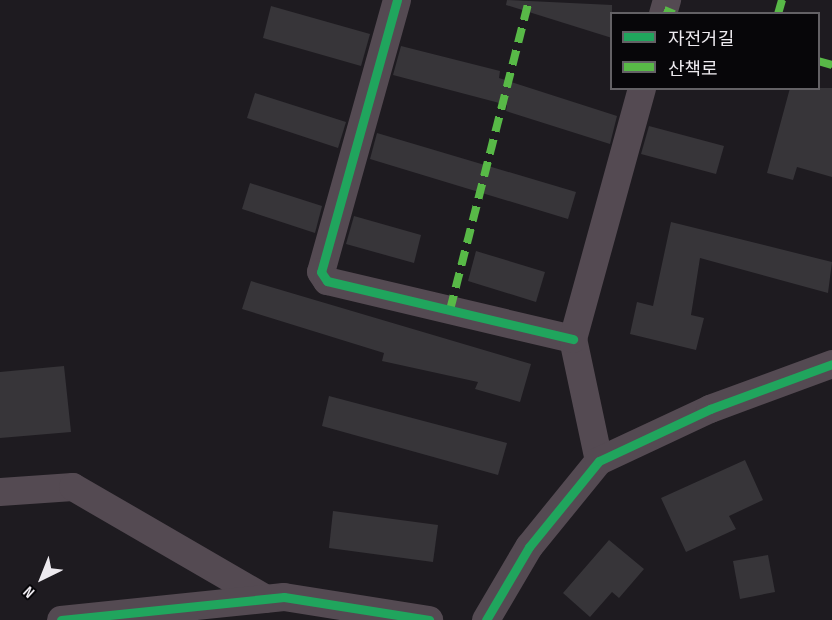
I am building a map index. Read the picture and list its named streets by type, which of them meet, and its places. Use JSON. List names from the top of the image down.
{
  "legend": ["자전거길", "산책로"],
  "north": "bottom left"
}
